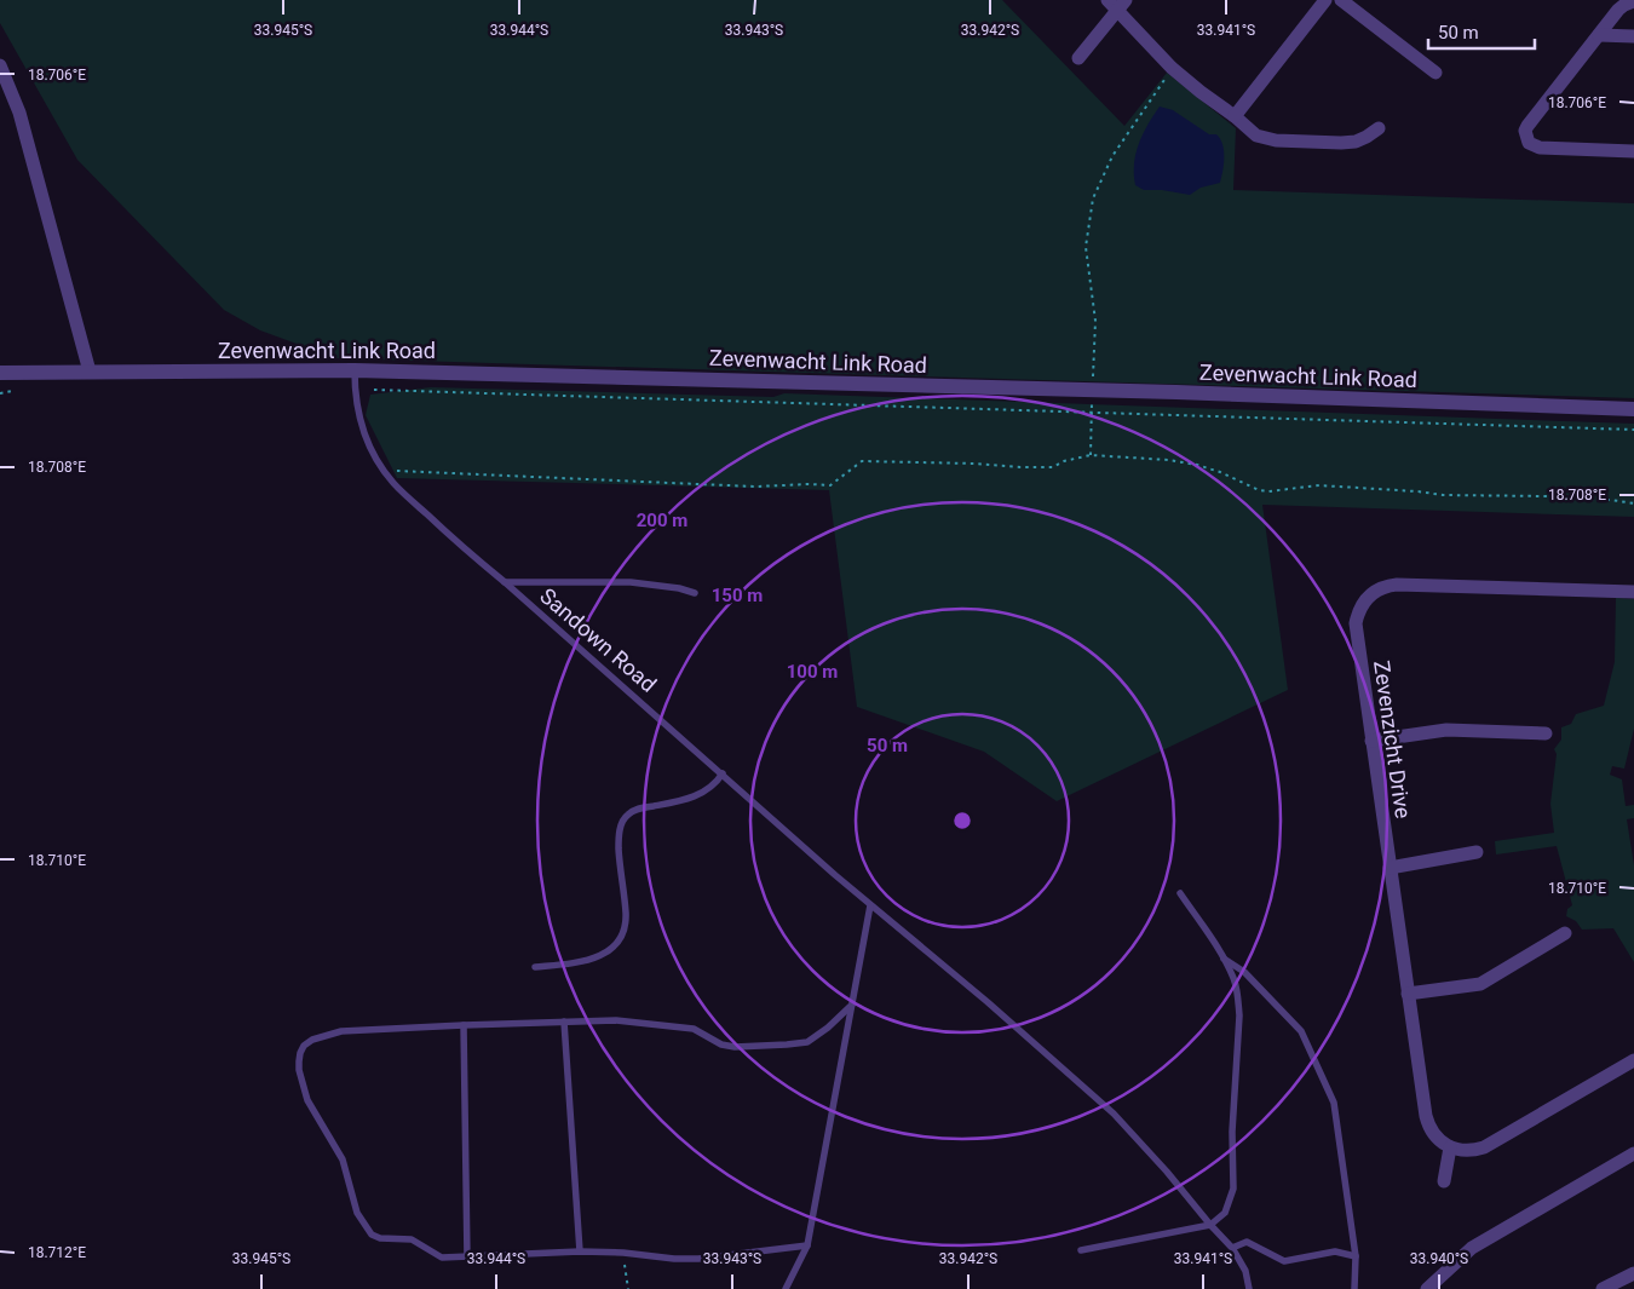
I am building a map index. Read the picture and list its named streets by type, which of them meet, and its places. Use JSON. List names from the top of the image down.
{
  "streets": {
    "street": ["Zevenwacht Link Road", "Zevenzicht Drive"],
    "lane": ["Sandown Road"]
  },
  "crossings": [
    ["Zevenwacht Link Road", "Sandown Road"]
  ],
  "scale_bar": "50 m",
  "coordinates": [
    "33.945°S",
    "33.944°S",
    "33.943°S",
    "33.942°S",
    "33.941°S",
    "18.706°E",
    "18.708°E",
    "18.710°E",
    "18.712°E",
    "33.940°S"
  ],
  "rings": [
    "200 m",
    "150 m",
    "100 m",
    "50 m"
  ]
}
